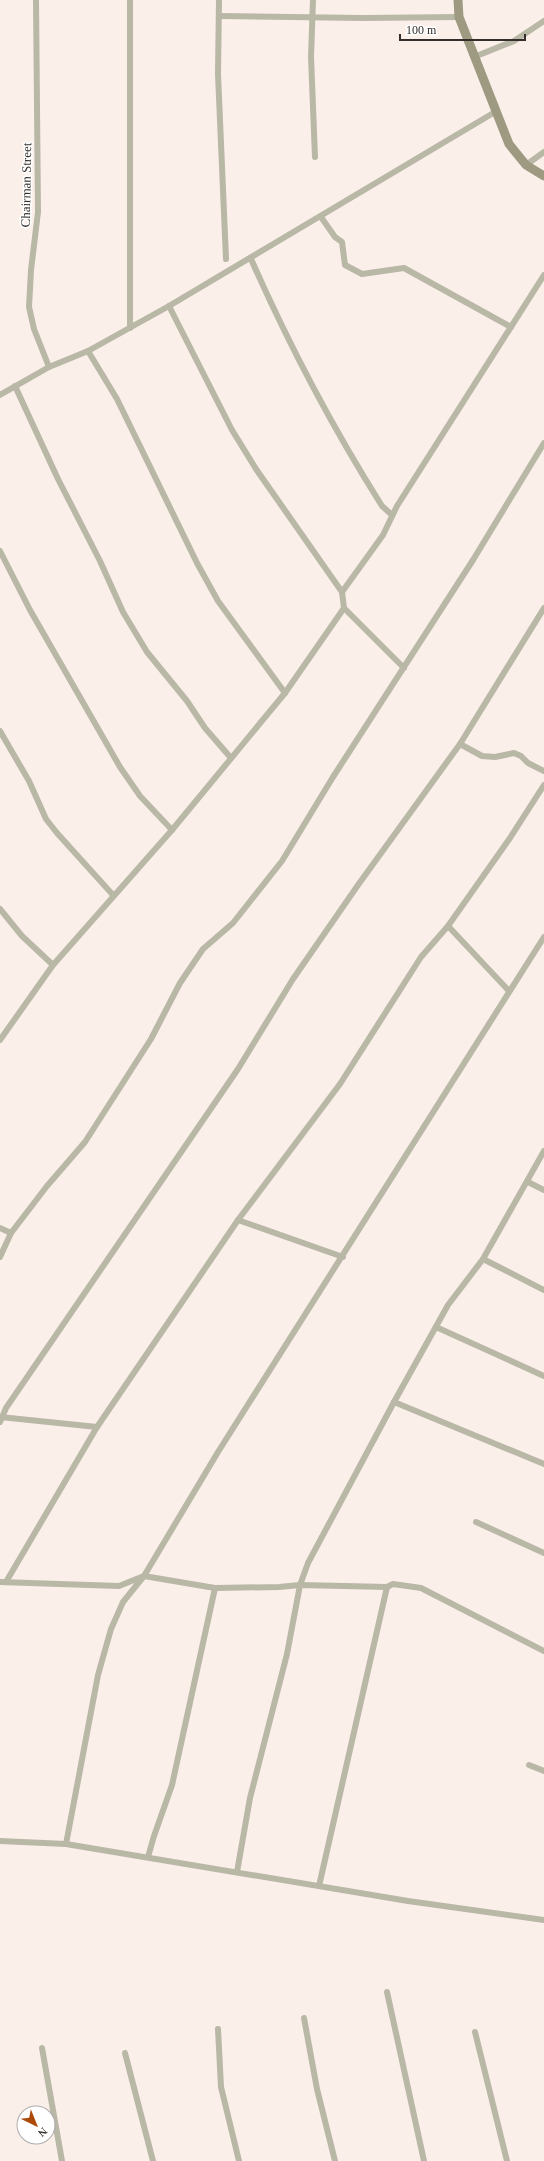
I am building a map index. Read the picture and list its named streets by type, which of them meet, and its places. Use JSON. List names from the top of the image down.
{
  "streets": {
    "street": ["Chairman Street"]
  },
  "scale_bar": "100 m",
  "north": "bottom right"
}
